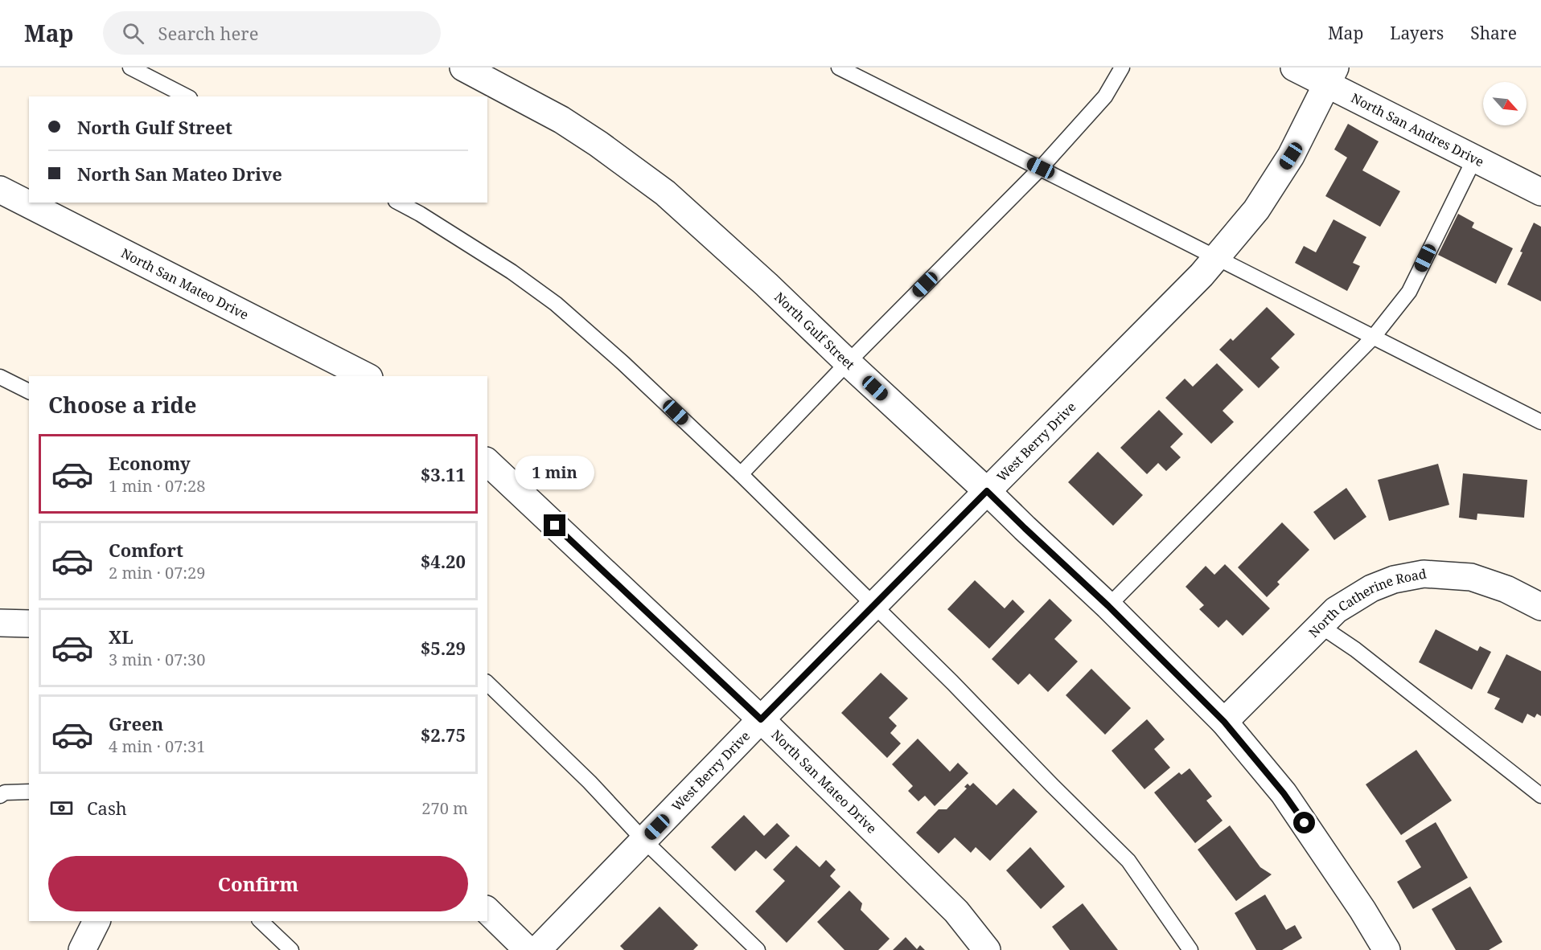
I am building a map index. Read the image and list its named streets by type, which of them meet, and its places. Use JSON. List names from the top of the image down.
{
  "streets": {
    "street": [
      "North San Andres Drive",
      "North San Mateo Drive",
      "North Gulf Street",
      "West Berry Drive",
      "North Catherine Road"
    ]
  },
  "crossings": [
    ["North San Andres Drive", "West Berry Drive"],
    ["North San Mateo Drive", "West Berry Drive"],
    ["North Gulf Street", "West Berry Drive"],
    ["North Gulf Street", "North Catherine Road"]
  ],
  "north": "bottom right",
  "page": {
    "header": "Map",
    "search": "Search here",
    "nav": ["Map", "Layers", "Share"],
    "banner": ["North Gulf Street", "North San Mateo Drive"],
    "heading": "Choose a ride",
    "list": [
      {
        "name": "Economy",
        "note": "1 min · 07:28",
        "value": "$3.11"
      },
      {
        "name": "Comfort",
        "note": "2 min · 07:29",
        "value": "$4.20"
      },
      {
        "name": "XL",
        "note": "3 min · 07:30",
        "value": "$5.29"
      },
      {
        "name": "Green",
        "note": "4 min · 07:31",
        "value": "$2.75"
      }
    ],
    "bubble": "1 min",
    "pay": ["Cash", "270 m"],
    "buttons": "Confirm"
  }
}
